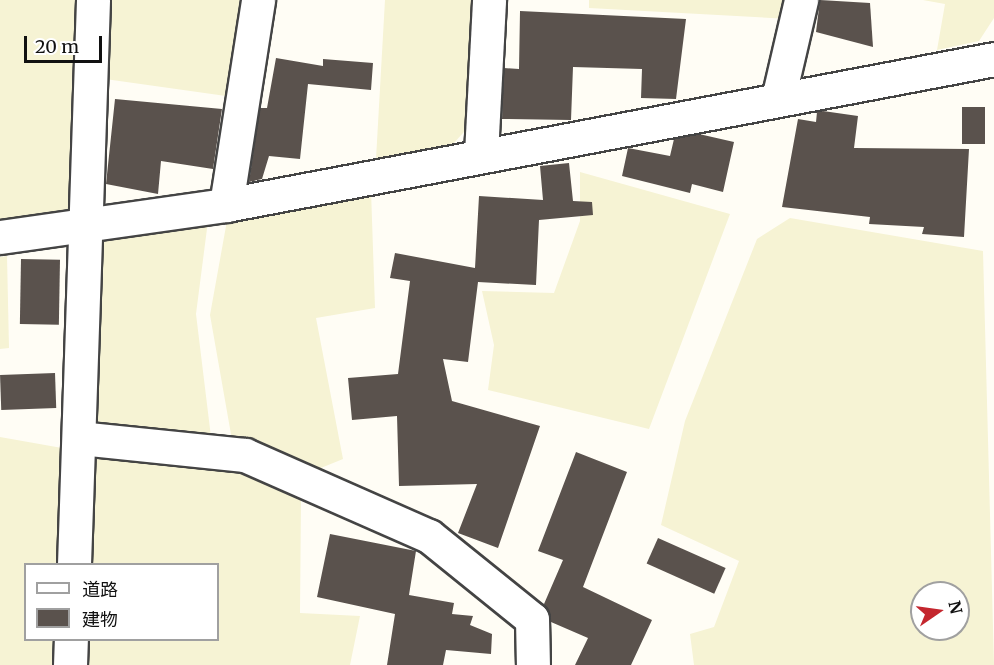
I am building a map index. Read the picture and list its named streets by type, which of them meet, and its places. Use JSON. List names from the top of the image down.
{
  "legend": ["道路", "建物"],
  "scale_bar": "20 m",
  "north": "right"
}
